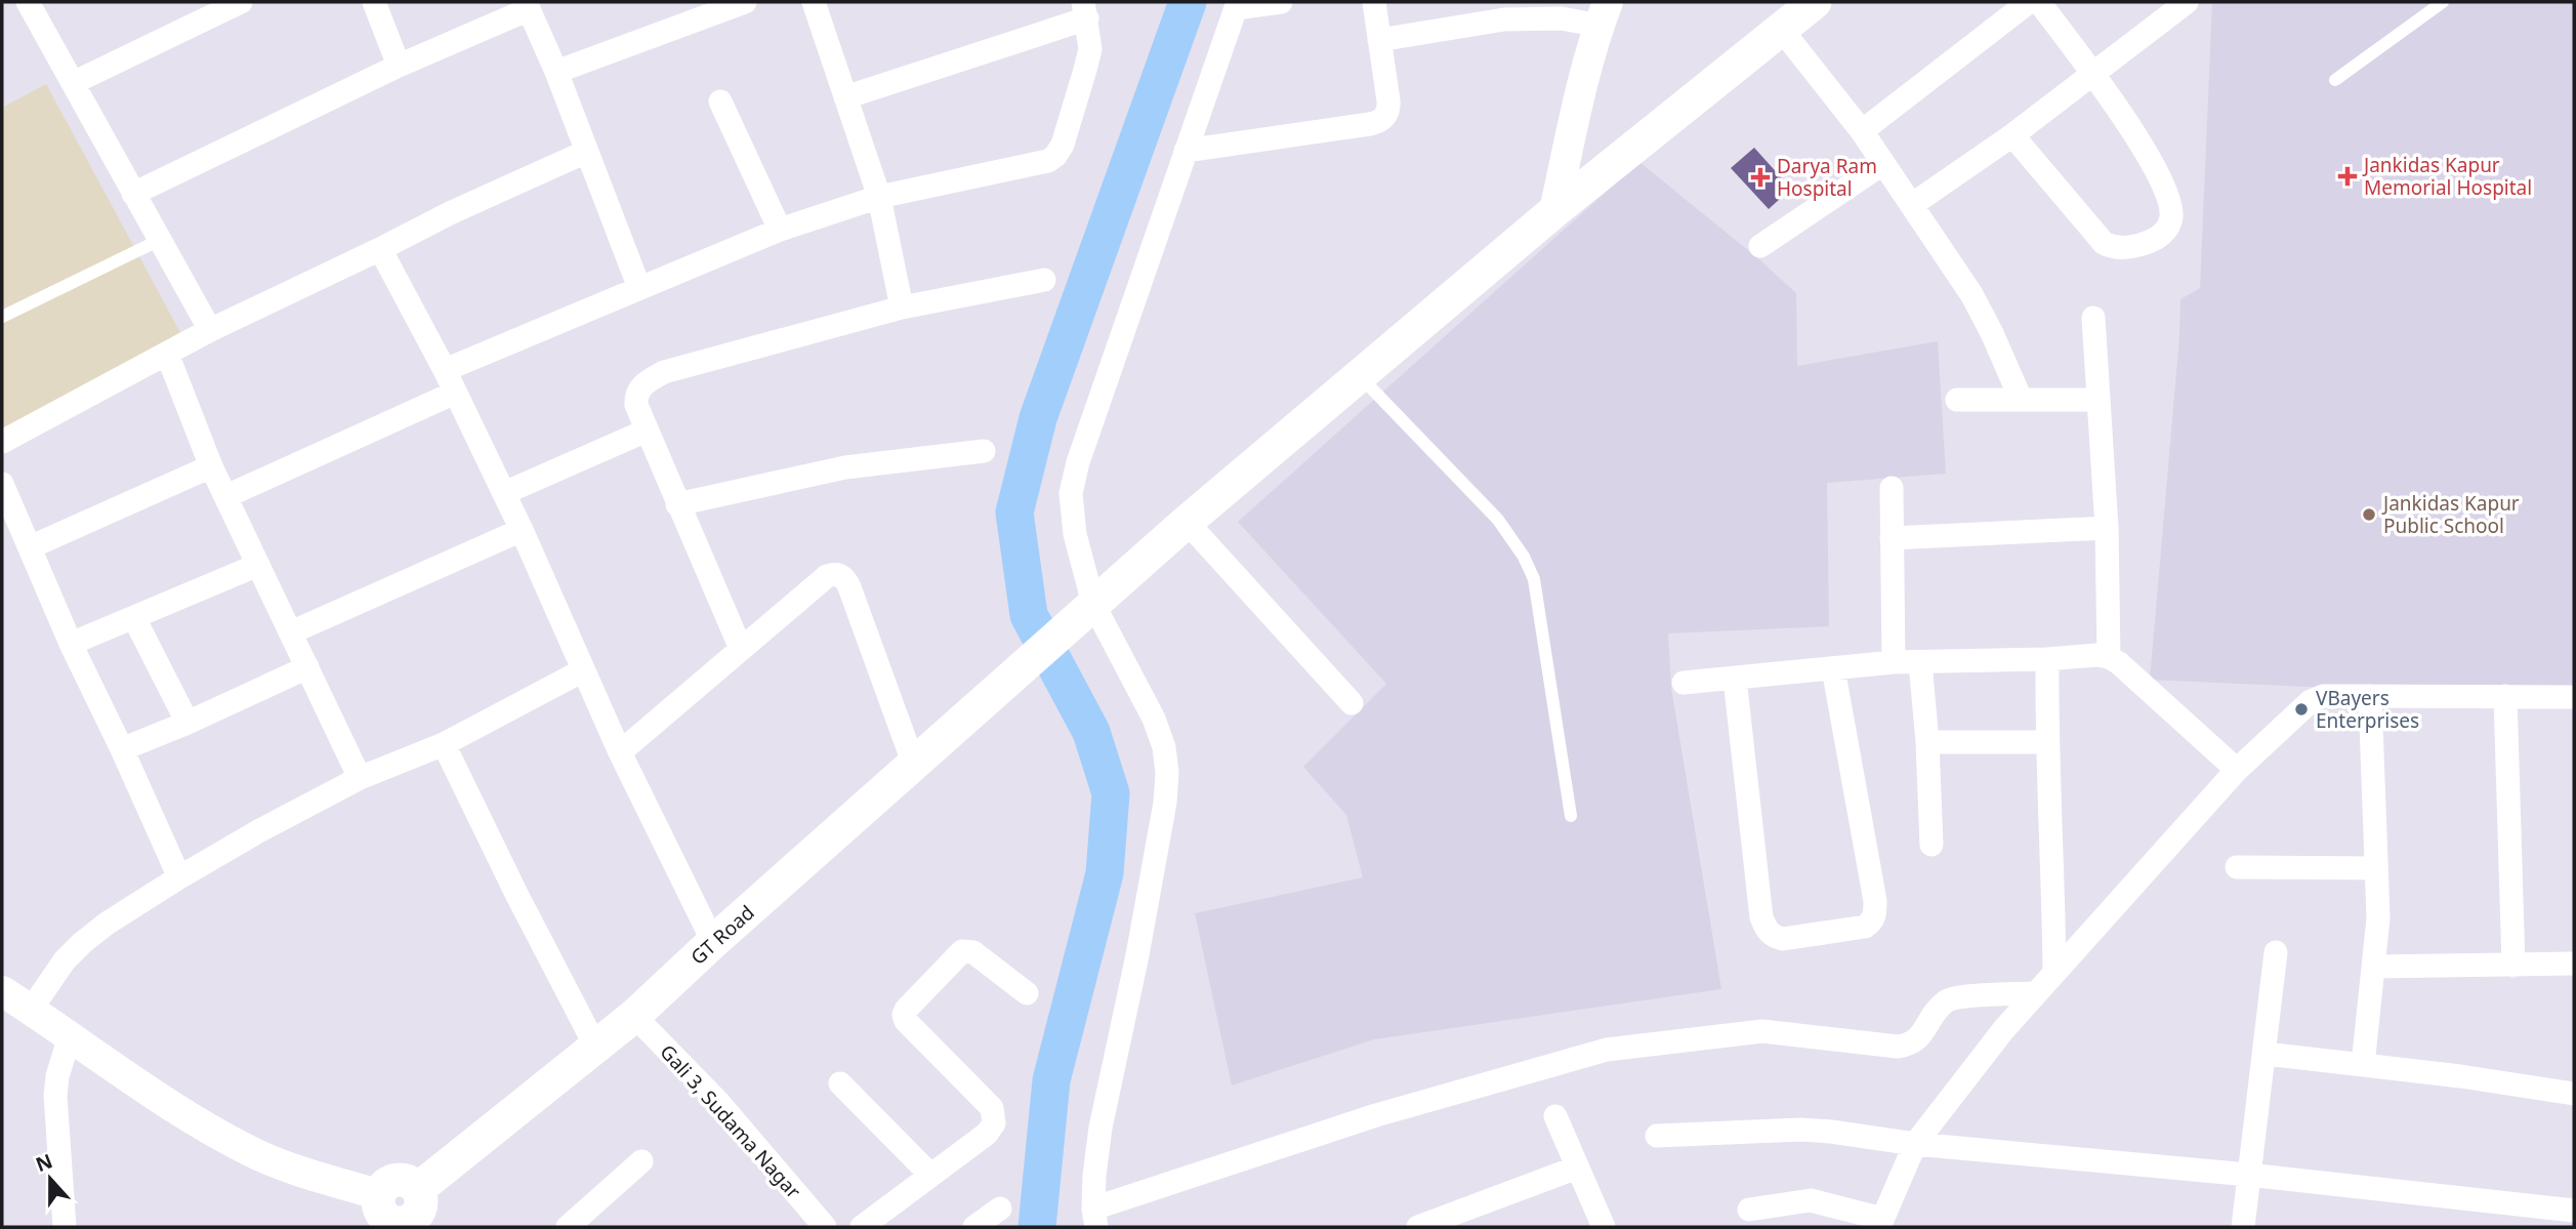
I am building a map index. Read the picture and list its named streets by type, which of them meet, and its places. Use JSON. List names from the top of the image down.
{
  "streets": {
    "main road": ["GT Road"],
    "street": ["Gali 3, Sudama Nagar"]
  },
  "crossings": [
    ["GT Road", "Gali 3, Sudama Nagar"]
  ],
  "places": {
    "health": ["Jankidas Kapur Memorial Hospital", "Darya Ram Hospital"],
    "other": ["Jankidas Kapur Public School", "VBayers Enterprises"]
  },
  "north": "top"
}
